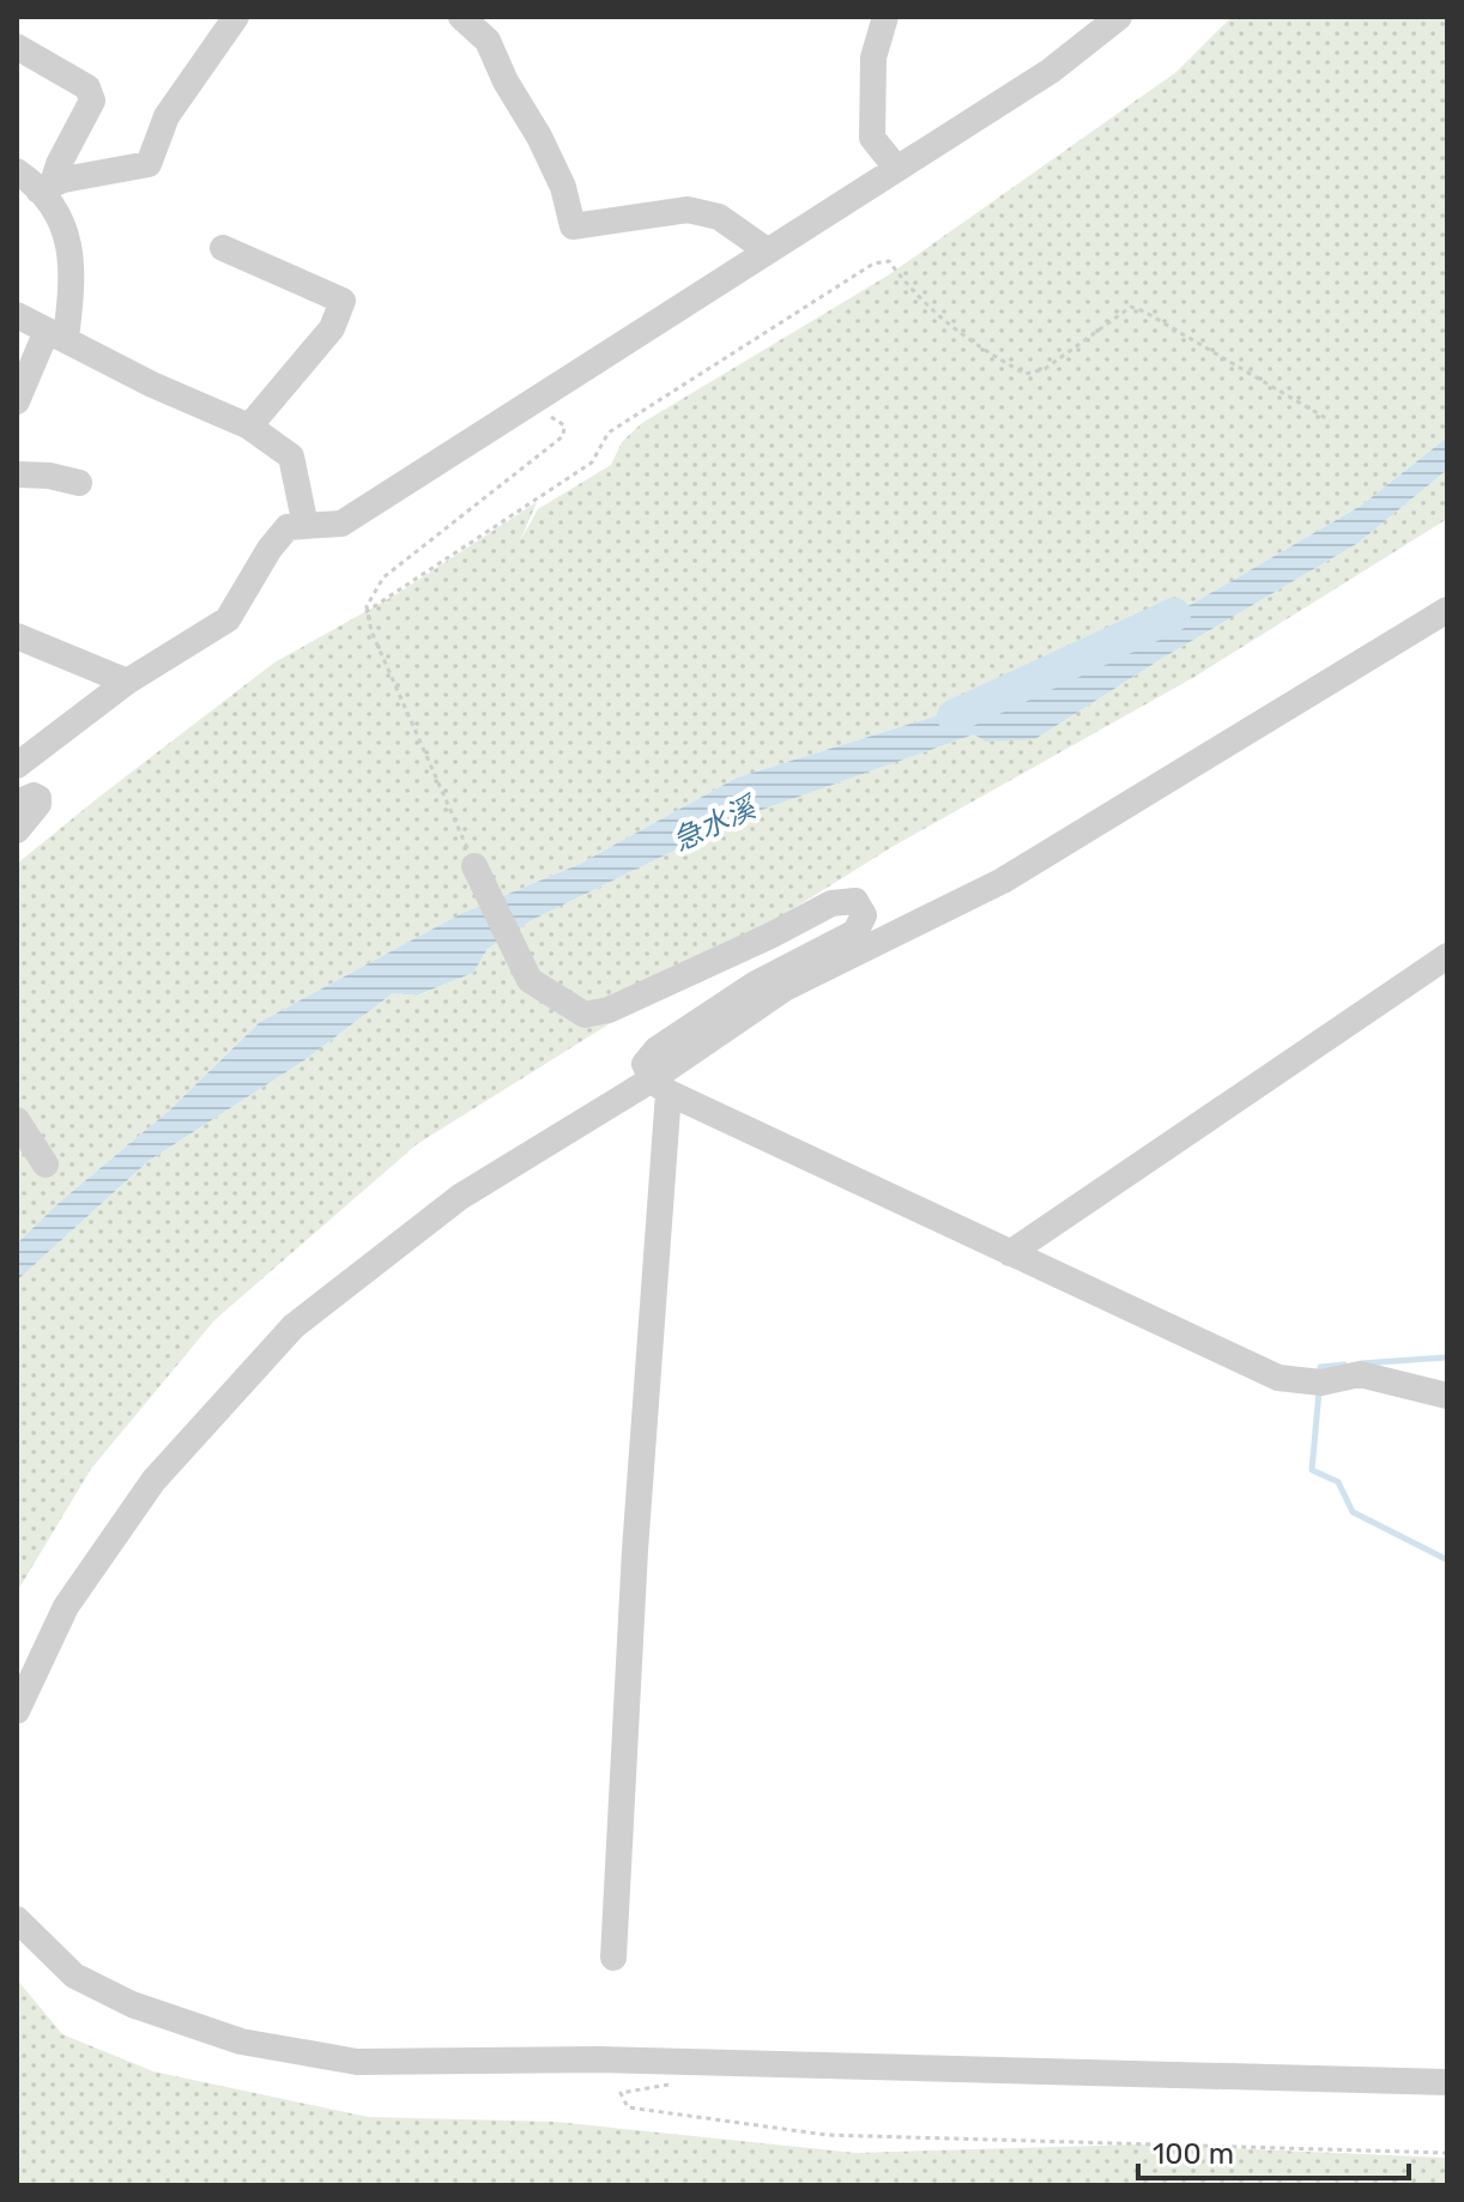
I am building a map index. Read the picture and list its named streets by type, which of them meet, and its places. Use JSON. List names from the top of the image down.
{
  "water": ["急水溪"],
  "scale_bar": "100 m"
}
